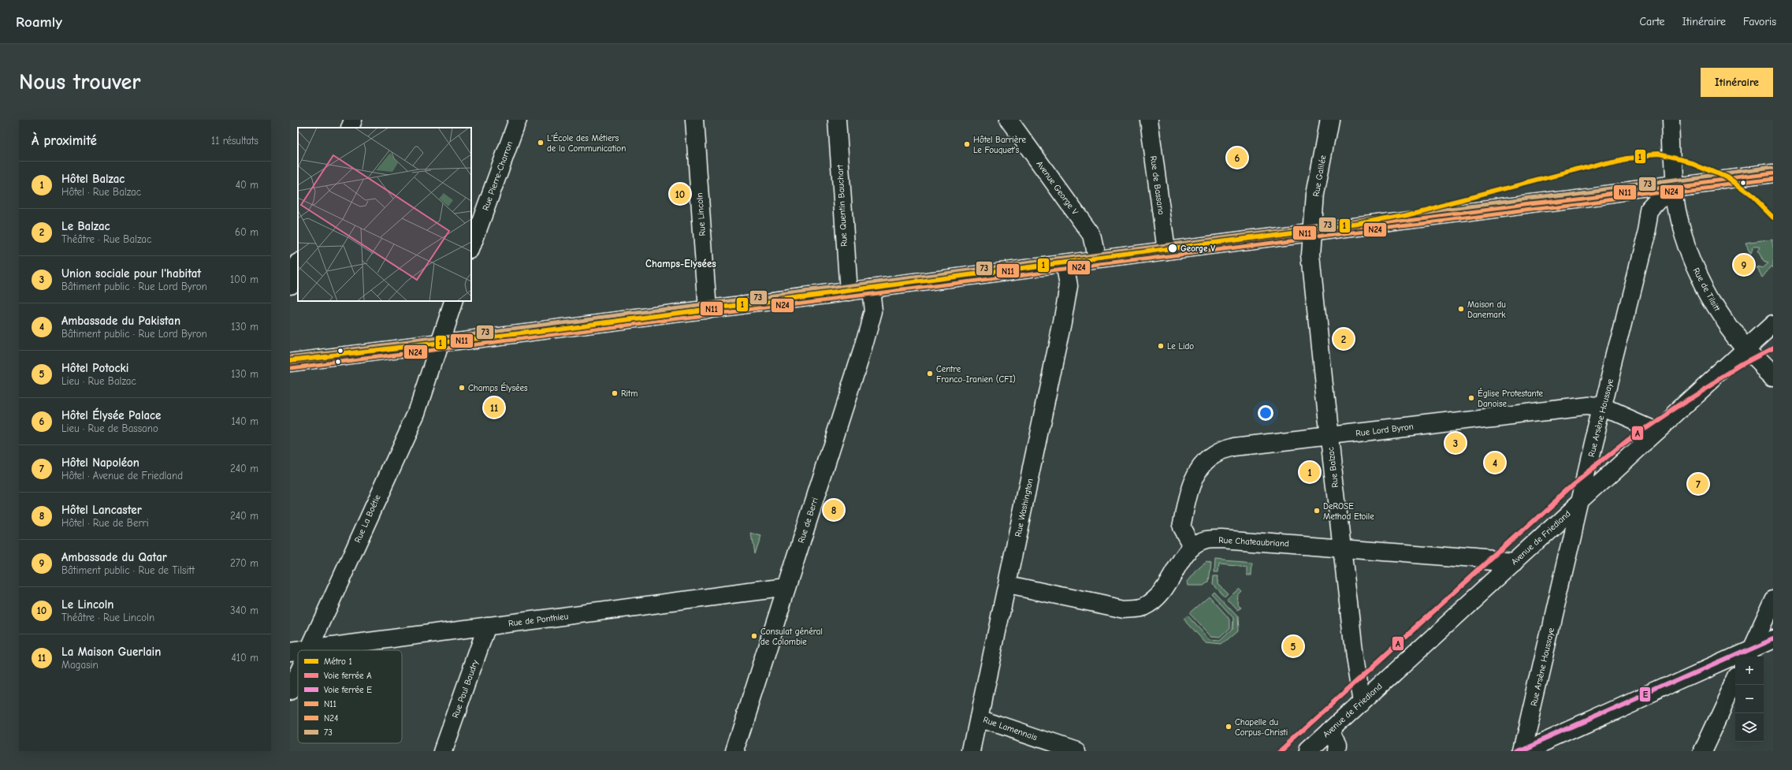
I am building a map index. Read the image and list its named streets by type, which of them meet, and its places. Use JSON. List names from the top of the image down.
{
  "streets": {
    "street": [
      "Rue Pierre-Charron",
      "Rue Galilée",
      "Rue de Bassano",
      "Avenue George V",
      "Rue Quentin Bauchart",
      "Rue Lincoln",
      "Rue de Tilsitt",
      "Rue Arsène Houssaye",
      "Rue Lord Byron",
      "Rue Balzac",
      "Rue Washington",
      "Rue La Boétie",
      "Rue de Berri",
      "Avenue de Friedland",
      "Rue Chateaubriand",
      "Rue de Ponthieu",
      "Rue Paul Baudry",
      "Rue Lamennais"
    ]
  },
  "crossings": [
    ["Rue Galilée", "Rue Balzac"],
    ["Rue de Tilsitt", "Rue Arsène Houssaye"],
    ["Rue de Tilsitt", "Avenue de Friedland"],
    ["Rue Arsène Houssaye", "Rue Lord Byron"],
    ["Rue Arsène Houssaye", "Avenue de Friedland"],
    ["Rue Lord Byron", "Rue Balzac"],
    ["Rue Lord Byron", "Avenue de Friedland"],
    ["Rue Lord Byron", "Rue Chateaubriand"],
    ["Rue Balzac", "Avenue de Friedland"],
    ["Rue Balzac", "Rue Chateaubriand"],
    ["Rue Washington", "Rue Chateaubriand"],
    ["Rue Washington", "Rue Lamennais"],
    ["Rue La Boétie", "Rue de Ponthieu"],
    ["Rue de Berri", "Rue de Ponthieu"],
    ["Avenue de Friedland", "Rue Chateaubriand"],
    ["Rue de Ponthieu", "Rue Paul Baudry"]
  ],
  "districts": ["Champs-Elysées"],
  "places": [
    "L'École des Métiers de la Communication",
    "Hôtel Barrière Le Fouquet's",
    "George V",
    "Maison du Danemark",
    "Le Lido",
    "Centre Franco-Iranien (CFI)",
    "Champs Élysées",
    "Ritm",
    "Église Protestante Danoise",
    "DeROSE Method Etoile",
    "Consulat général de Colombie",
    "Chapelle du Corpus-Christi"
  ],
  "lines": [
    "metro line 1",
    "transit line 73",
    "transit line N11",
    "transit line N24",
    "rail line A",
    "rail line E"
  ],
  "legend": [
    "Métro 1",
    "Voie ferrée A",
    "Voie ferrée E",
    "N11",
    "N24",
    "73"
  ],
  "page": {
    "header": "Roamly",
    "nav": ["Carte", "Itinéraire", "Favoris"],
    "buttons": "Itinéraire",
    "title": "Nous trouver",
    "heading": ["À proximité", "11 résultats"],
    "pins": [
      "6",
      "10",
      "9",
      "2",
      "11",
      "3",
      "4",
      "1",
      "7",
      "8",
      "5"
    ],
    "list": [
      {
        "mark": "1",
        "name": "Hôtel Balzac",
        "note": "Hôtel · Rue Balzac",
        "value": "40 m"
      },
      {
        "mark": "2",
        "name": "Le Balzac",
        "note": "Théâtre · Rue Balzac",
        "value": "60 m"
      },
      {
        "mark": "3",
        "name": "Union sociale pour l'habitat",
        "note": "Bâtiment public · Rue Lord Byron",
        "value": "100 m"
      },
      {
        "mark": "4",
        "name": "Ambassade du Pakistan",
        "note": "Bâtiment public · Rue Lord Byron",
        "value": "130 m"
      },
      {
        "mark": "5",
        "name": "Hôtel Potocki",
        "note": "Lieu · Rue Balzac",
        "value": "130 m"
      },
      {
        "mark": "6",
        "name": "Hôtel Élysée Palace",
        "note": "Lieu · Rue de Bassano",
        "value": "140 m"
      },
      {
        "mark": "7",
        "name": "Hôtel Napoléon",
        "note": "Hôtel · Avenue de Friedland",
        "value": "240 m"
      },
      {
        "mark": "8",
        "name": "Hôtel Lancaster",
        "note": "Hôtel · Rue de Berri",
        "value": "240 m"
      },
      {
        "mark": "9",
        "name": "Ambassade du Qatar",
        "note": "Bâtiment public · Rue de Tilsitt",
        "value": "270 m"
      },
      {
        "mark": "10",
        "name": "Le Lincoln",
        "note": "Théâtre · Rue Lincoln",
        "value": "340 m"
      },
      {
        "mark": "11",
        "name": "La Maison Guerlain",
        "note": "Magasin",
        "value": "410 m"
      }
    ],
    "map_buttons": ["+", "−"]
  }
}
